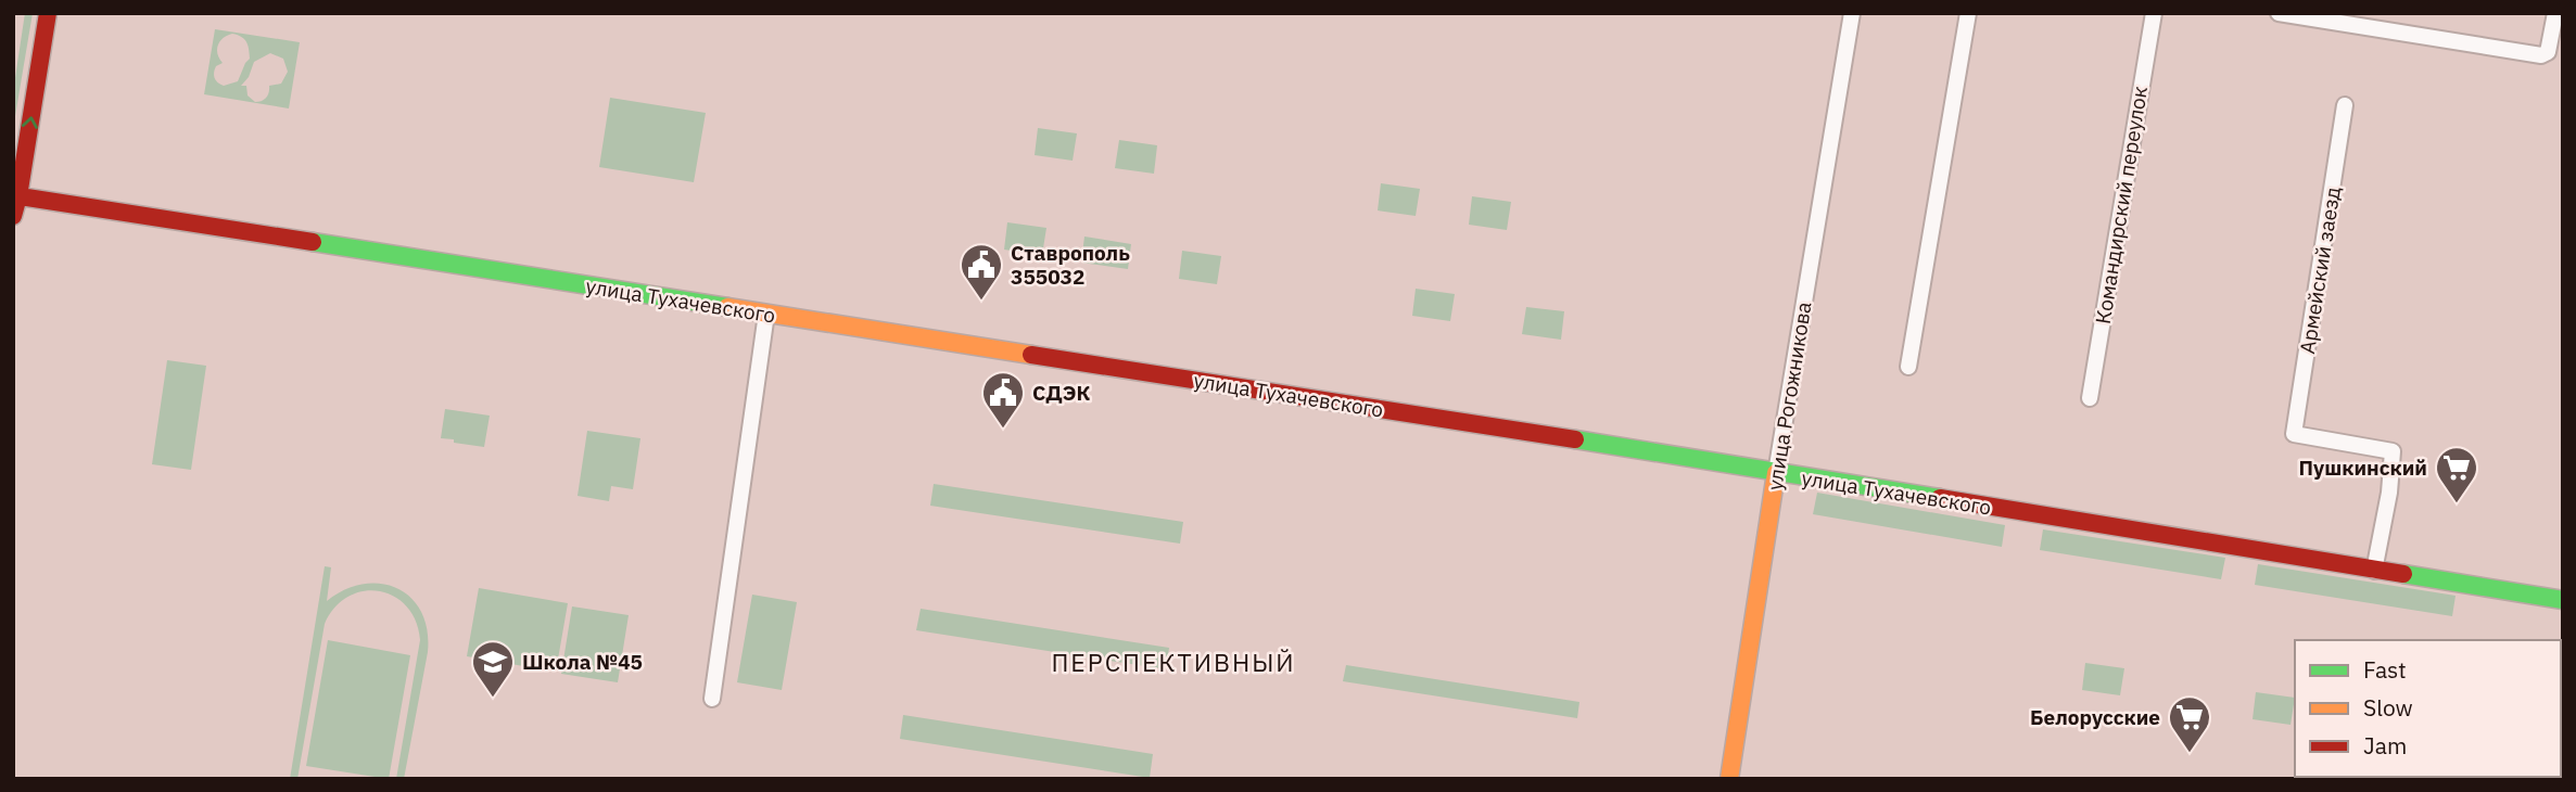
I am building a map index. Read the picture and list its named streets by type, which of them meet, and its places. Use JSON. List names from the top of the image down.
{
  "streets": {
    "main road": ["улица Тухачевского", "улица Рогожникова"],
    "street": ["Командирский переулок", "Армейский заезд"]
  },
  "crossings": [
    ["Армейский заезд", "улица Тухачевского"],
    ["улица Тухачевского", "улица Рогожникова"]
  ],
  "districts": ["ПЕРСПЕКТИВНЫЙ"],
  "places": {
    "public building": ["Ставрополь 355032", "СДЭК"],
    "supermarket": ["Пушкинский", "Белорусские"],
    "school or university": ["Школа №45"]
  },
  "legend": ["Fast", "Slow", "Jam"]
}
